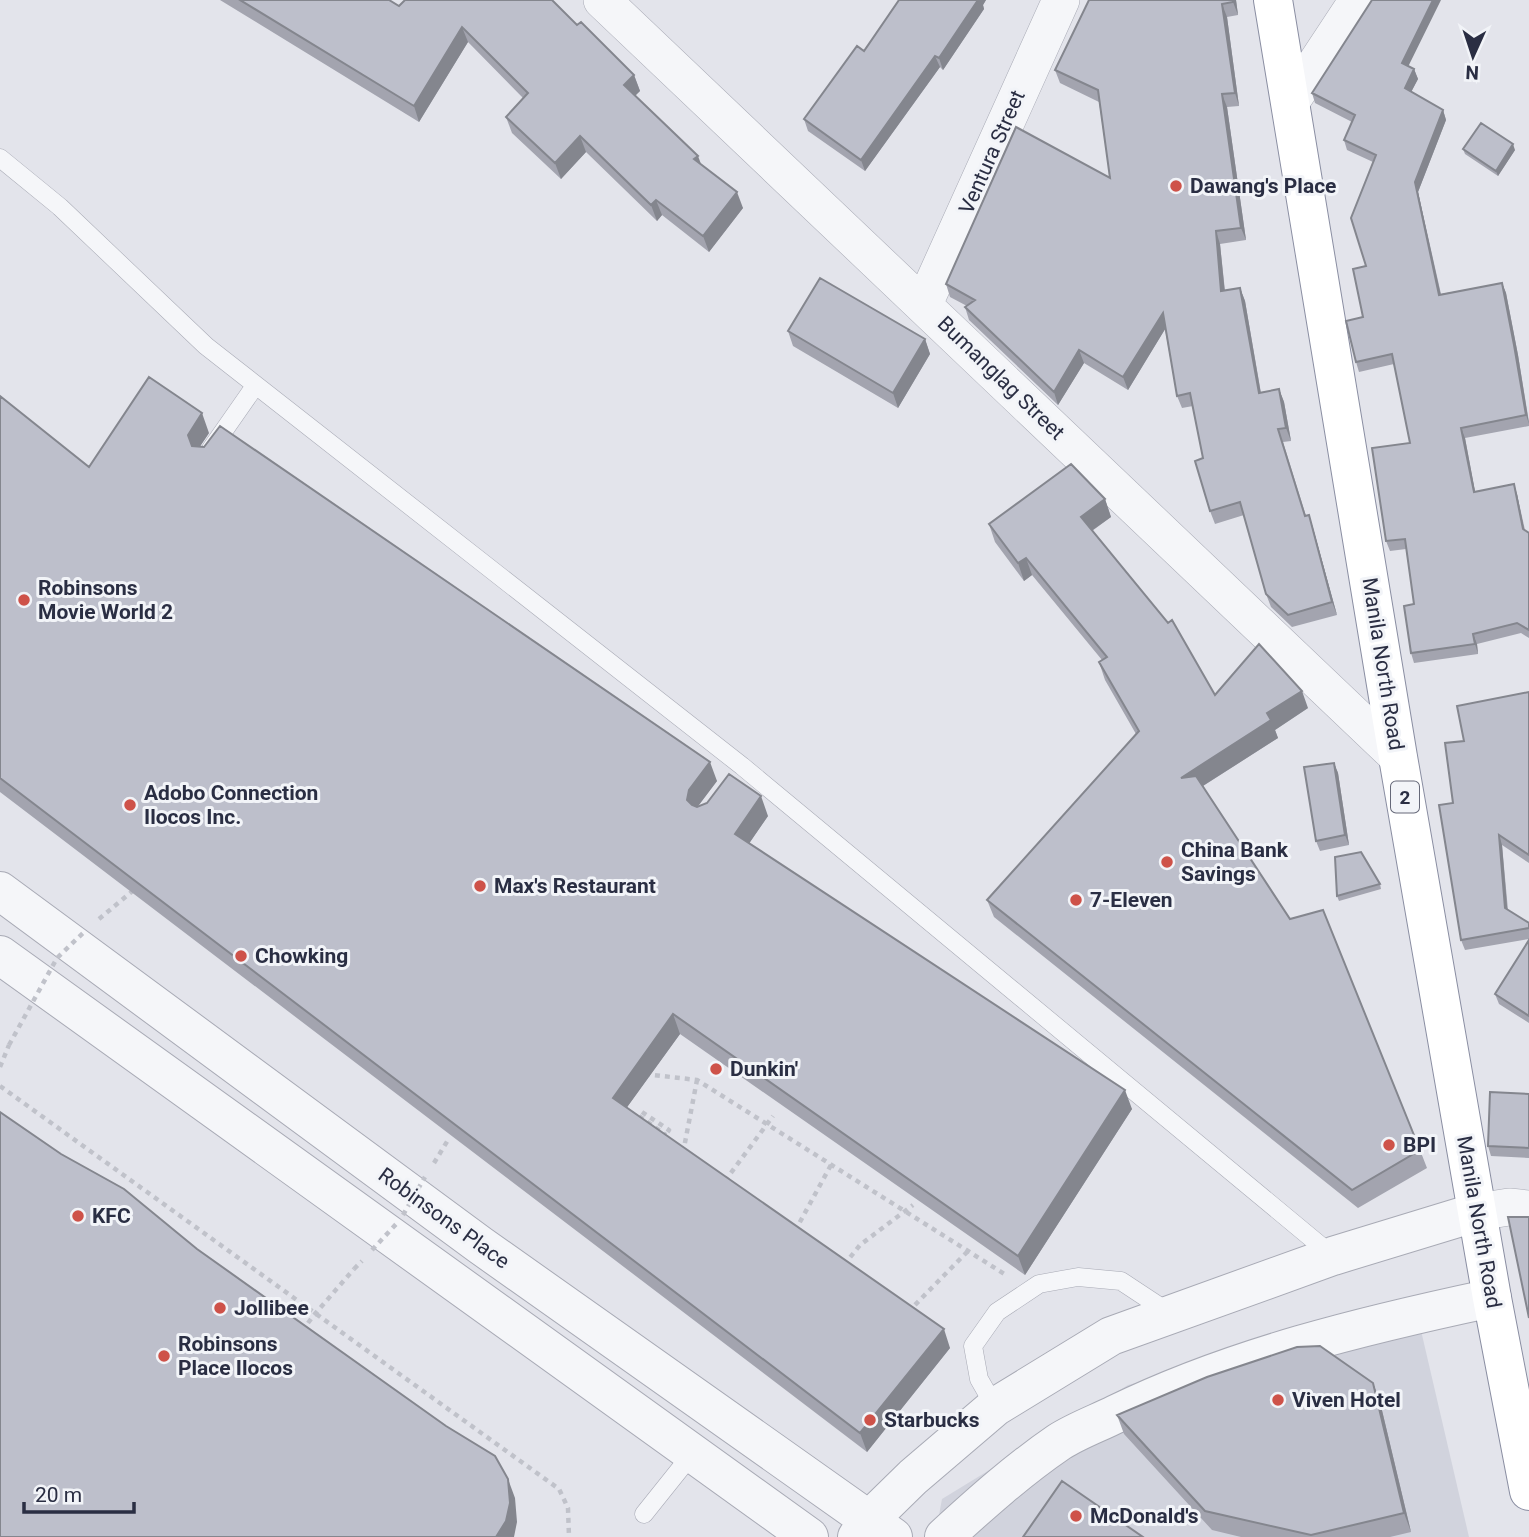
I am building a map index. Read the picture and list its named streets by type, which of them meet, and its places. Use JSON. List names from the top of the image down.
{
  "streets": {
    "highway": ["Manila North Road", "2"],
    "street": ["Ventura Street", "Bumanglag Street", "Robinsons Place"]
  },
  "crossings": [
    ["Ventura Street", "Bumanglag Street"],
    ["Bumanglag Street", "Manila North Road"]
  ],
  "places": [
    "Dawang's Place",
    "Robinsons Movie World 2",
    "Adobo Connection Ilocos Inc.",
    "China Bank Savings",
    "Max's Restaurant",
    "7-Eleven",
    "Chowking",
    "Dunkin'",
    "BPI",
    "KFC",
    "Jollibee",
    "Robinsons Place Ilocos",
    "Viven Hotel",
    "Starbucks",
    "McDonald's"
  ],
  "scale_bar": "20 m",
  "north": "bottom"
}
